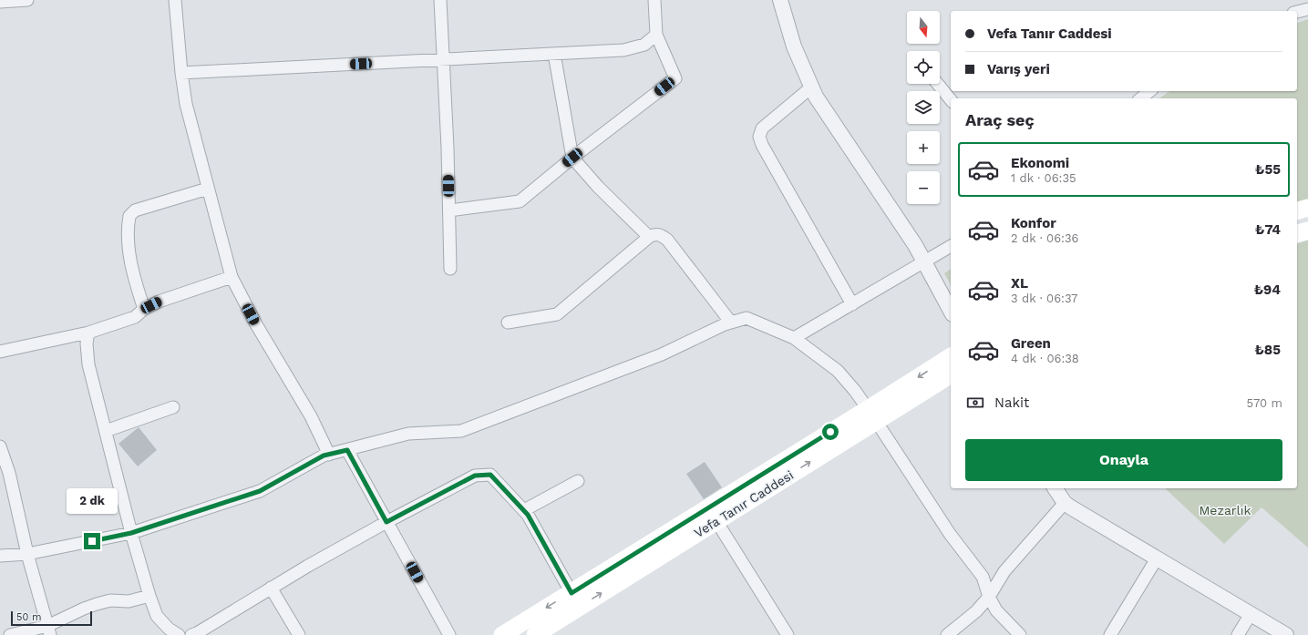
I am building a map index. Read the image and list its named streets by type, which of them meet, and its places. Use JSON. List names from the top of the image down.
{
  "streets": {
    "main road": ["Vefa Tanır Caddesi"]
  },
  "parks": ["Mezarlık"],
  "scale_bar": "50 m",
  "north": "bottom",
  "page": {
    "map_buttons": ["+", "−"],
    "banner": ["Vefa Tanır Caddesi", "Varış yeri"],
    "heading": "Araç seç",
    "list": [
      {
        "name": "Ekonomi",
        "note": "1 dk · 06:35",
        "value": "₺55"
      },
      {
        "name": "Konfor",
        "note": "2 dk · 06:36",
        "value": "₺74"
      },
      {
        "name": "XL",
        "note": "3 dk · 06:37",
        "value": "₺94"
      },
      {
        "name": "Green",
        "note": "4 dk · 06:38",
        "value": "₺85"
      }
    ],
    "pay": ["Nakit", "570 m"],
    "buttons": "Onayla",
    "bubble": "2 dk",
    "scale": "50 m"
  }
}
